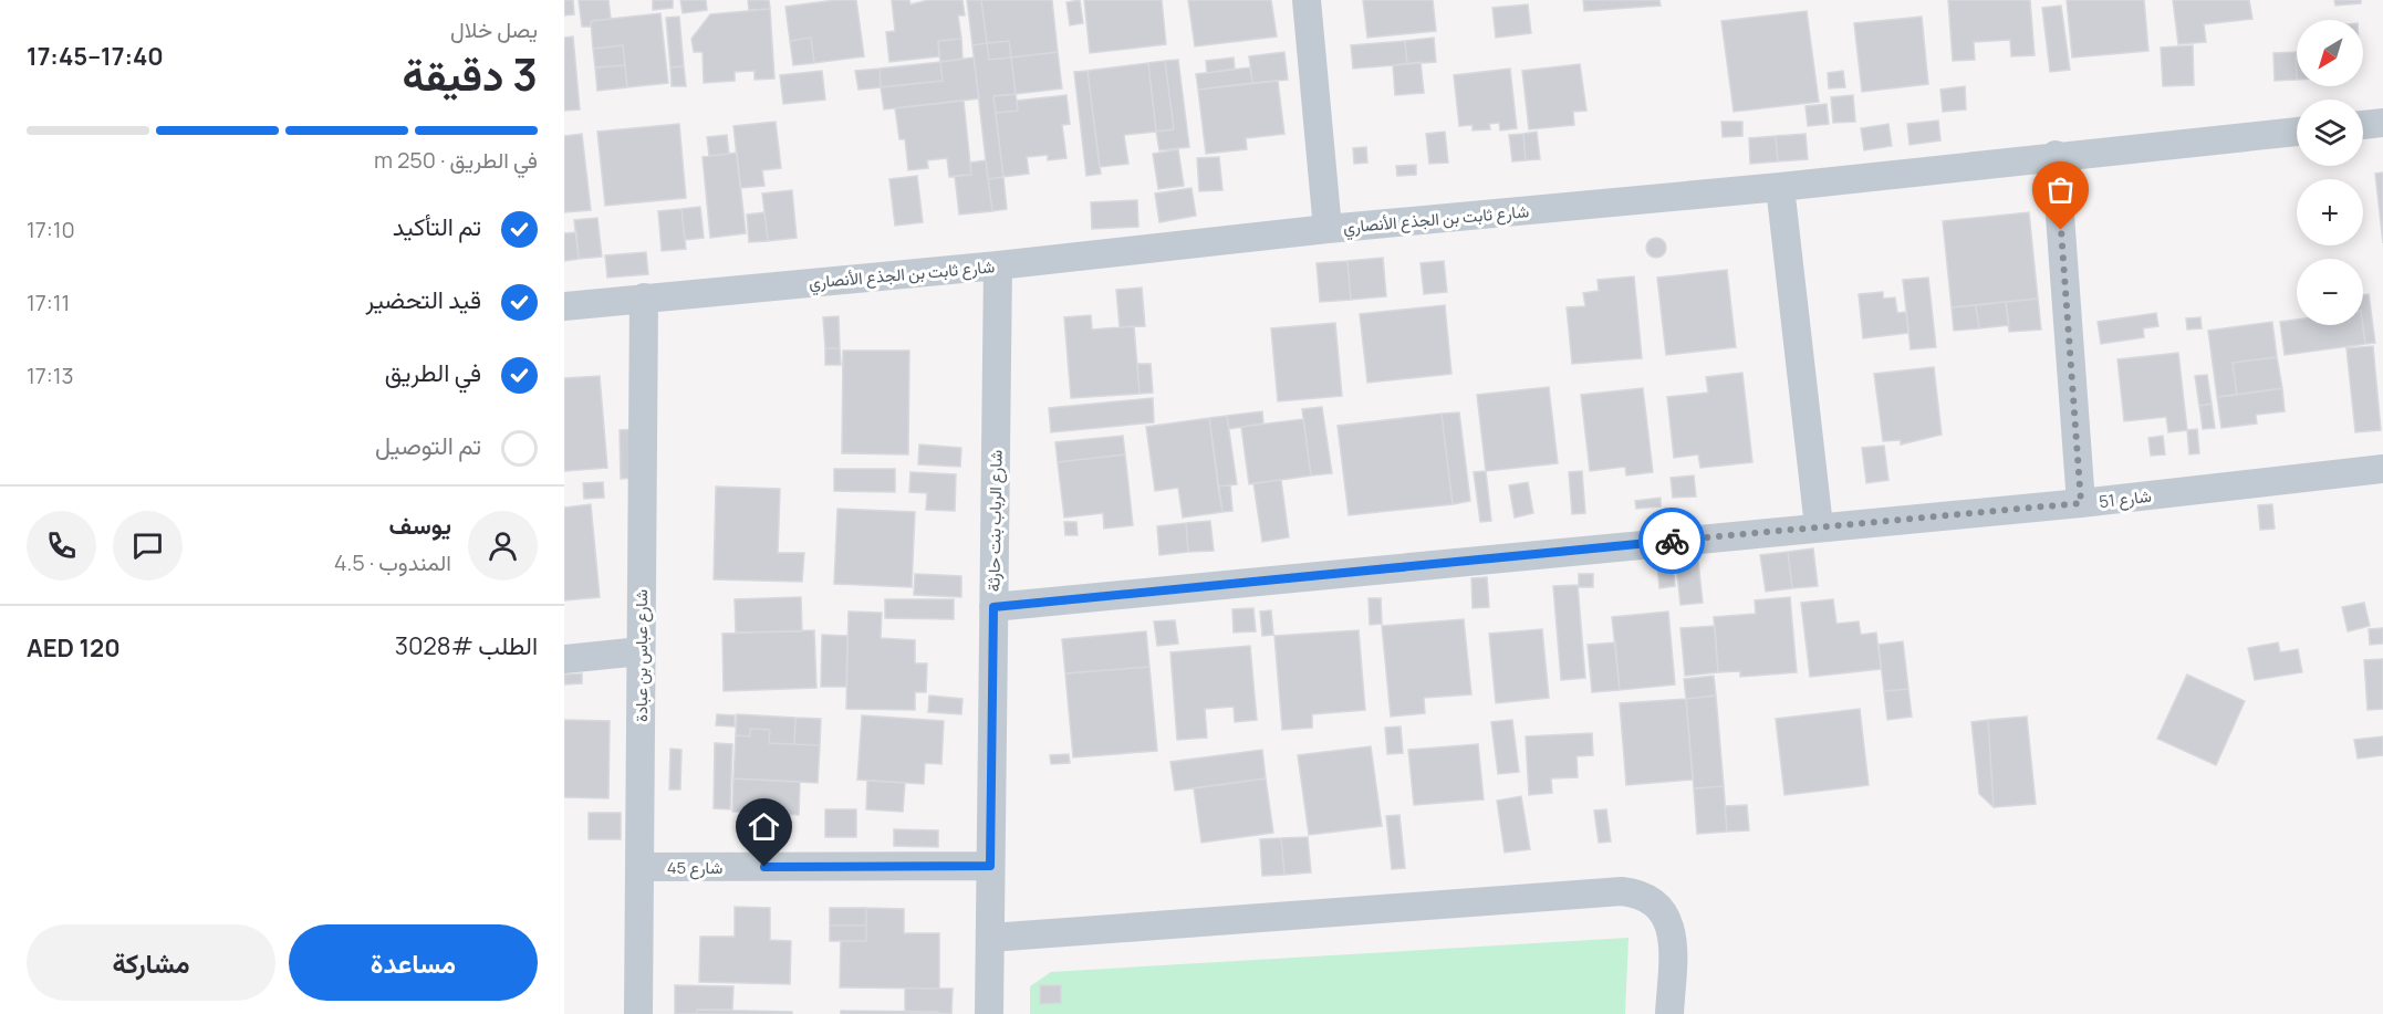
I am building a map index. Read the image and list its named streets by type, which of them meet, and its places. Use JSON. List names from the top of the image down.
{
  "streets": {
    "street": [
      "شارع ثابت بن الجذع الأنصاري",
      "شارع 51",
      "شارع الرباب بنت حارثة",
      "شارع عباس بن عبادة",
      "شارع 45"
    ]
  },
  "crossings": [
    ["شارع ثابت بن الجذع الأنصاري", "شارع الرباب بنت حارثة"],
    ["شارع ثابت بن الجذع الأنصاري", "شارع عباس بن عبادة"],
    ["شارع 51", "شارع الرباب بنت حارثة"],
    ["شارع الرباب بنت حارثة", "شارع 45"],
    ["شارع عباس بن عبادة", "شارع 45"]
  ],
  "north": "bottom left",
  "page": {
    "heading": ["3 دقيقة", "يصل خلال", "17:40–17:45"],
    "panel": [
      "يوسف",
      "المندوب · 4.5",
      "الطلب #3028",
      "AED 120"
    ],
    "map_buttons": ["+", "−"],
    "bar": "في الطريق · 250 m",
    "list": [
      ["تم التأكيد", "17:10"],
      ["قيد التحضير", "17:11"],
      ["في الطريق", "17:13"],
      "تم التوصيل"
    ],
    "buttons": ["مساعدة", "مشاركة"]
  }
}
